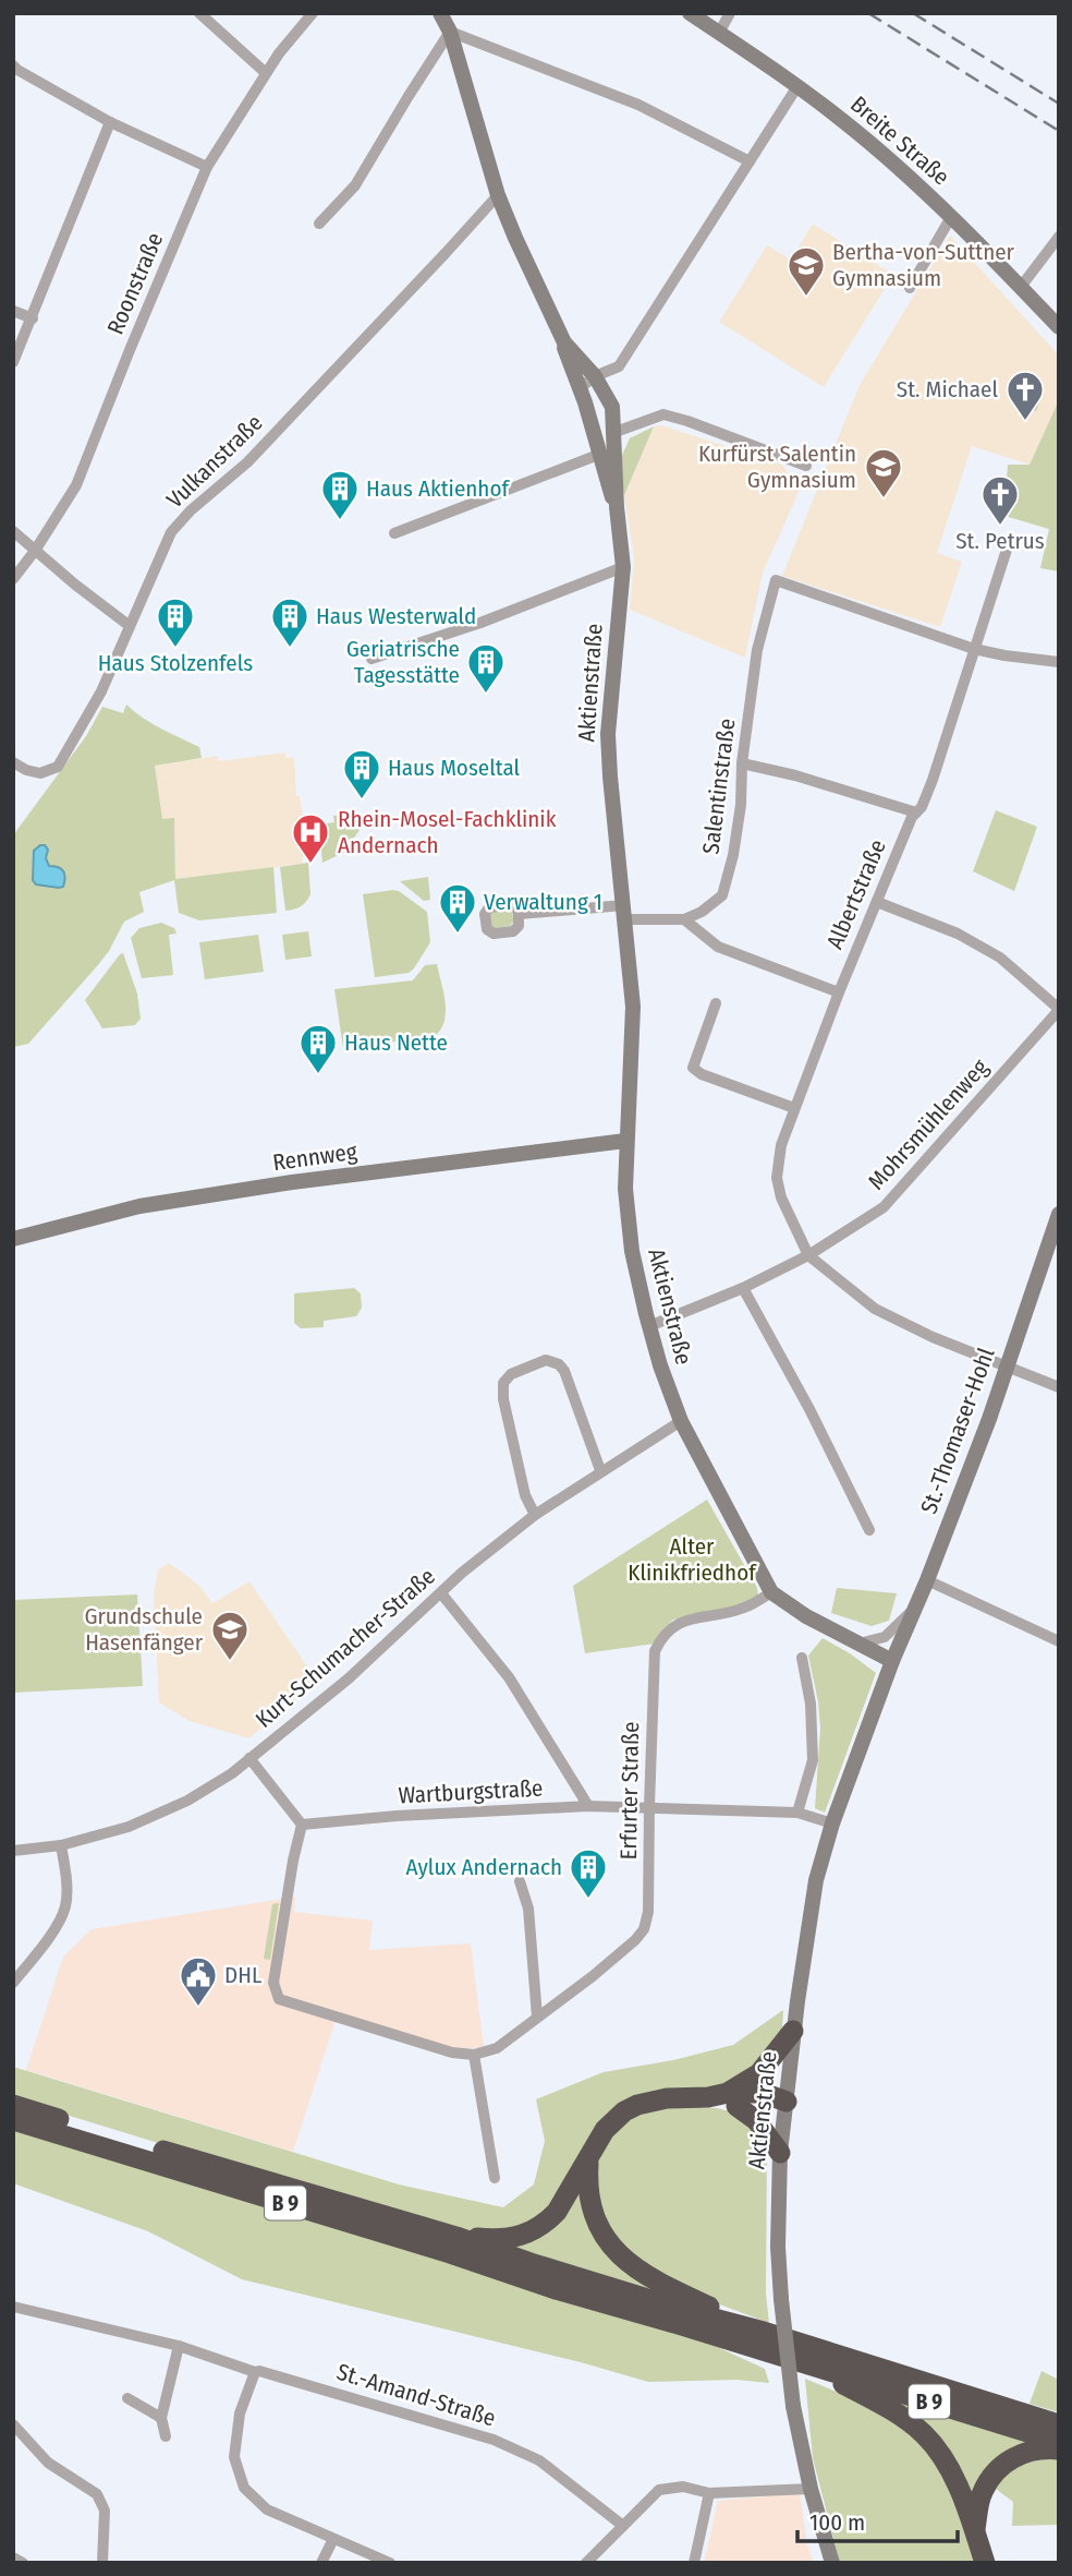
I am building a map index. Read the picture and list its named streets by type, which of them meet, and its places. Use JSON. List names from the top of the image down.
{
  "streets": {
    "highway": ["B 9"],
    "street": [
      "Breite Straße",
      "Roonstraße",
      "Vulkanstraße",
      "Aktienstraße",
      "Salentinstraße",
      "Albertstraße",
      "Mohrsmühlenweg",
      "Rennweg",
      "St.-Thomaser-Hohl",
      "Kurt-Schumacher-Straße",
      "Erfurter Straße",
      "Wartburgstraße",
      "St.-Amand-Straße"
    ]
  },
  "crossings": [
    ["Vulkanstraße", "Aktienstraße"],
    ["Aktienstraße", "Mohrsmühlenweg"],
    ["Aktienstraße", "Rennweg"],
    ["Aktienstraße", "St.-Thomaser-Hohl"],
    ["Aktienstraße", "Kurt-Schumacher-Straße"],
    ["Aktienstraße", "Erfurter Straße"],
    ["Salentinstraße", "Albertstraße"],
    ["Albertstraße", "Mohrsmühlenweg"],
    ["Erfurter Straße", "Wartburgstraße"]
  ],
  "parks": ["Alter Klinikfriedhof"],
  "places": {
    "school or university": ["Bertha-von-Suttner Gymnasium", "Kurfürst Salentin Gymnasium", "Grundschule Hasenfänger"],
    "church": ["St. Michael", "St. Petrus"],
    "building": [
      "Haus Aktienhof",
      "Haus Stolzenfels",
      "Haus Westerwald",
      "Geriatrische Tagesstätte",
      "Haus Moseltal",
      "Verwaltung 1",
      "Haus Nette",
      "Aylux Andernach"
    ],
    "hospital": ["Rhein-Mosel-Fachklinik Andernach"],
    "public building": ["DHL"]
  },
  "scale_bar": "100 m"
}
